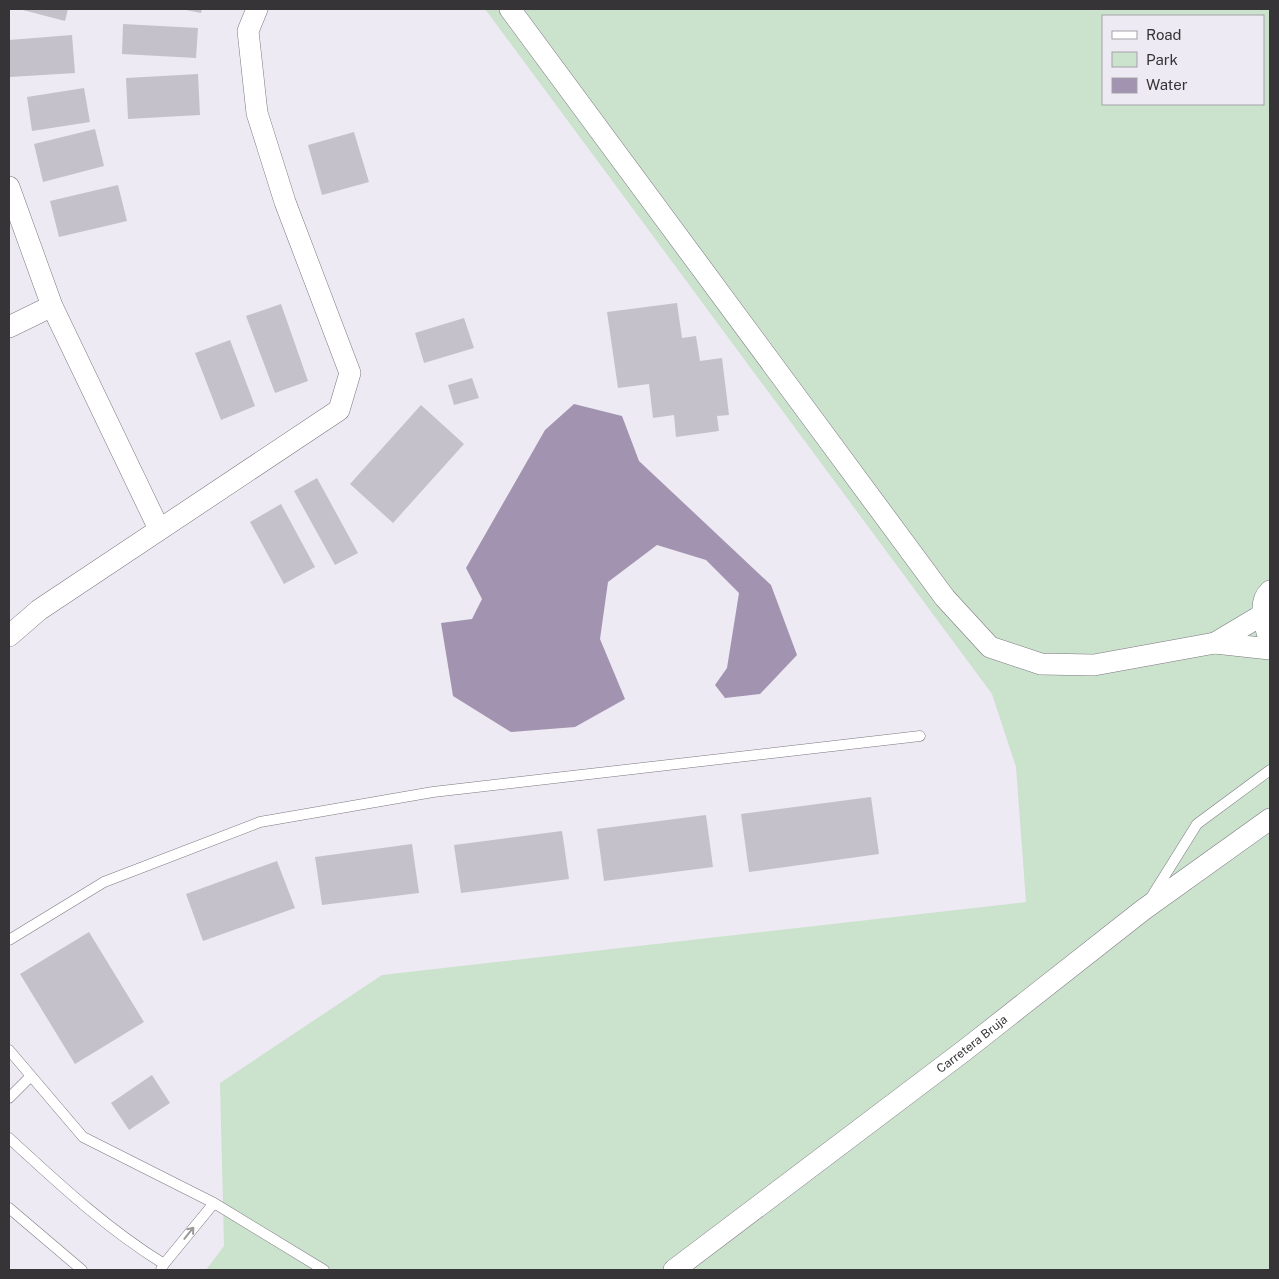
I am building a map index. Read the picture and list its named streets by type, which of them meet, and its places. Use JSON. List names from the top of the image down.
{
  "streets": {
    "street": ["Carretera Bruja"]
  },
  "legend": ["Road", "Park", "Water"]
}
